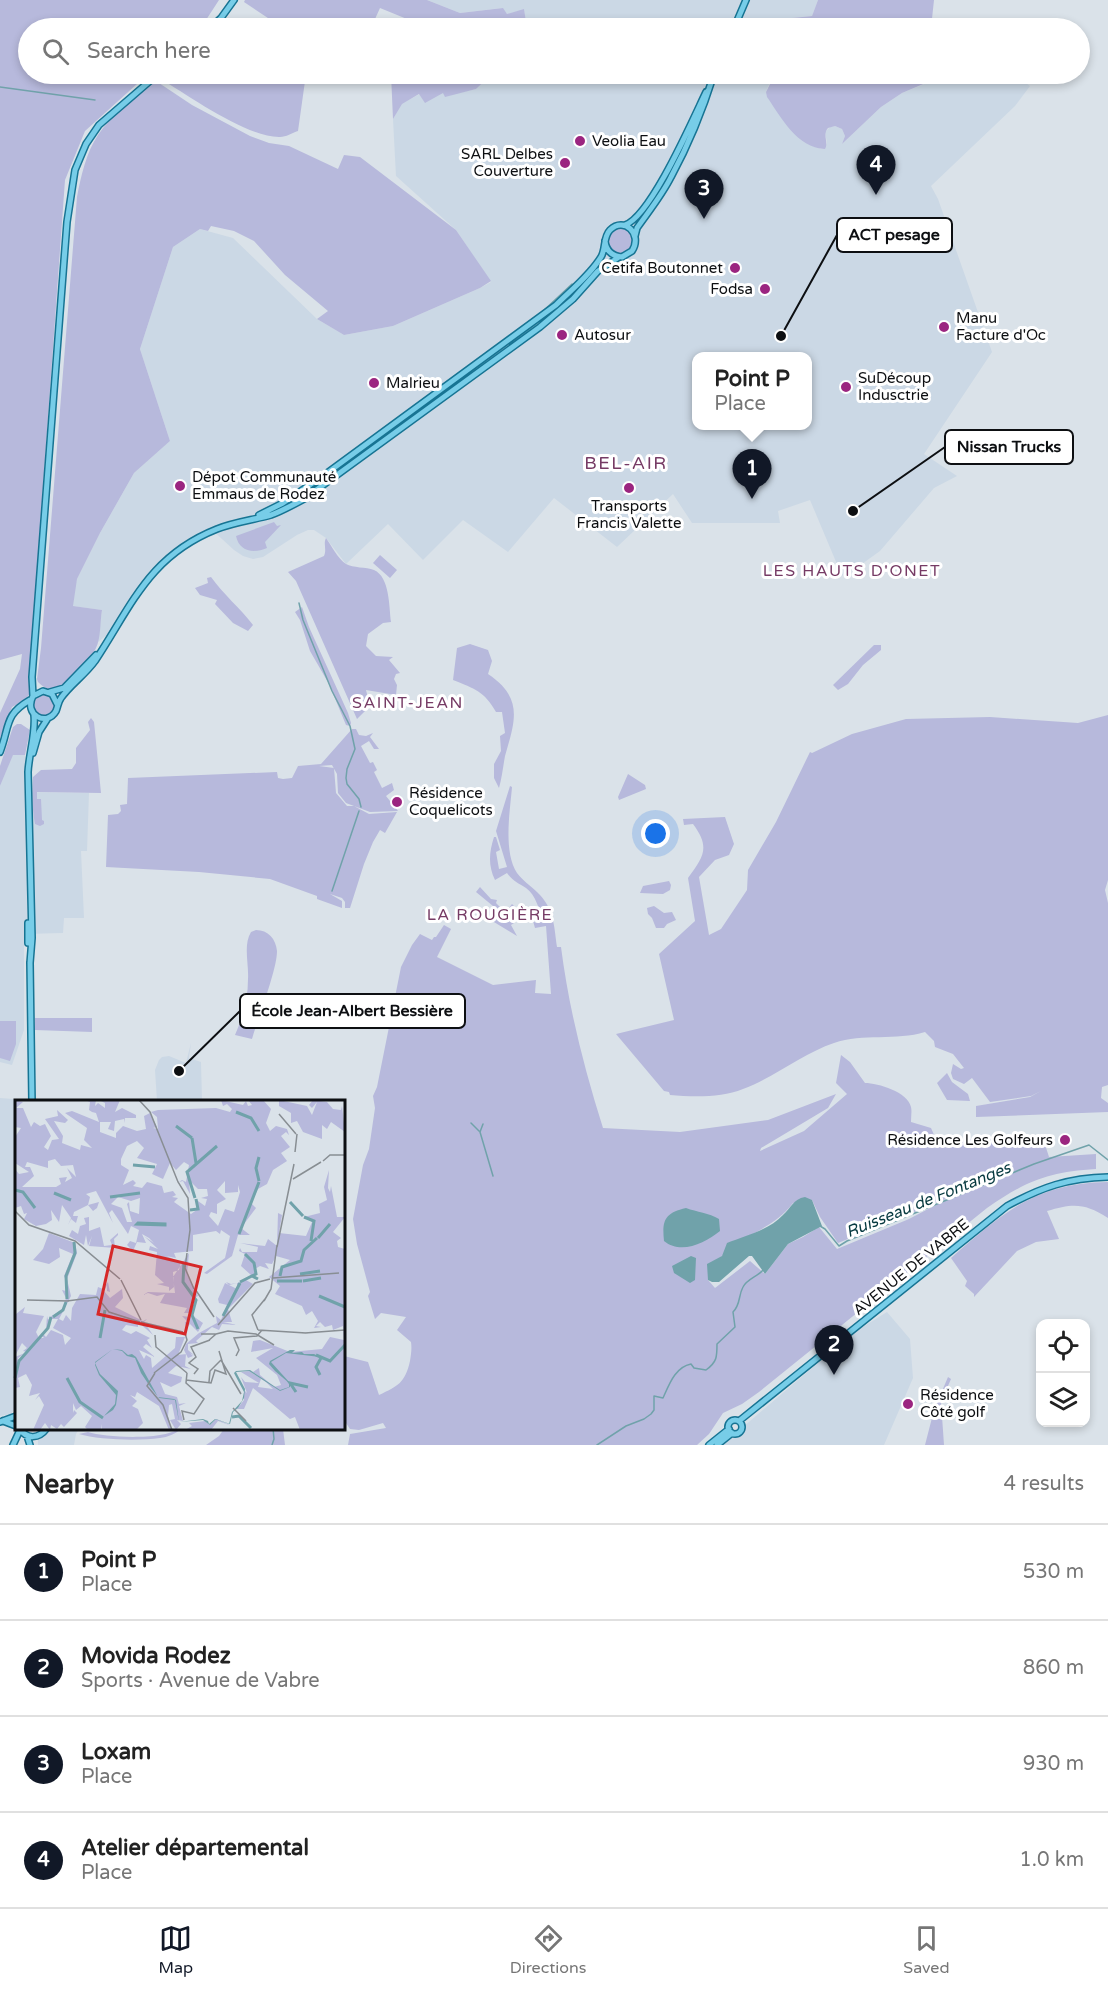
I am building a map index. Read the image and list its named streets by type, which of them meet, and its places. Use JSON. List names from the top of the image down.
{
  "streets": {
    "main road": ["AVENUE DE VABRE"]
  },
  "districts": [
    "BEL-AIR",
    "LES HAUTS D'ONET",
    "SAINT-JEAN",
    "LA ROUGIÈRE"
  ],
  "water": ["Ruisseau de Fontanges"],
  "places": [
    "Veolia Eau",
    "SARL Delbes Couverture",
    "Cetifa Boutonnet",
    "Fodsa",
    "Manu Facture d'Oc",
    "Autosur",
    "ACT pesage",
    "Malrieu",
    "SuDécoup Indusctrie",
    "Dépot Communauté Emmaus de Rodez",
    "Transports Francis Valette",
    "Nissan Trucks",
    "Résidence Coquelicots",
    "École Jean-Albert Bessière",
    "Résidence Les Golfeurs",
    "Résidence Côté golf"
  ],
  "page": {
    "search": "Search here",
    "pins": [
      "4",
      "3",
      "1",
      "2"
    ],
    "popup": ["Point P", "Place"],
    "heading": ["Nearby", "4 results"],
    "list": [
      {
        "mark": "1",
        "name": "Point P",
        "note": "Place",
        "value": "530 m"
      },
      {
        "mark": "2",
        "name": "Movida Rodez",
        "note": "Sports · Avenue de Vabre",
        "value": "860 m"
      },
      {
        "mark": "3",
        "name": "Loxam",
        "note": "Place",
        "value": "930 m"
      },
      {
        "mark": "4",
        "name": "Atelier départemental",
        "note": "Place",
        "value": "1.0 km"
      }
    ],
    "nav": ["Map", "Directions", "Saved"]
  }
}
